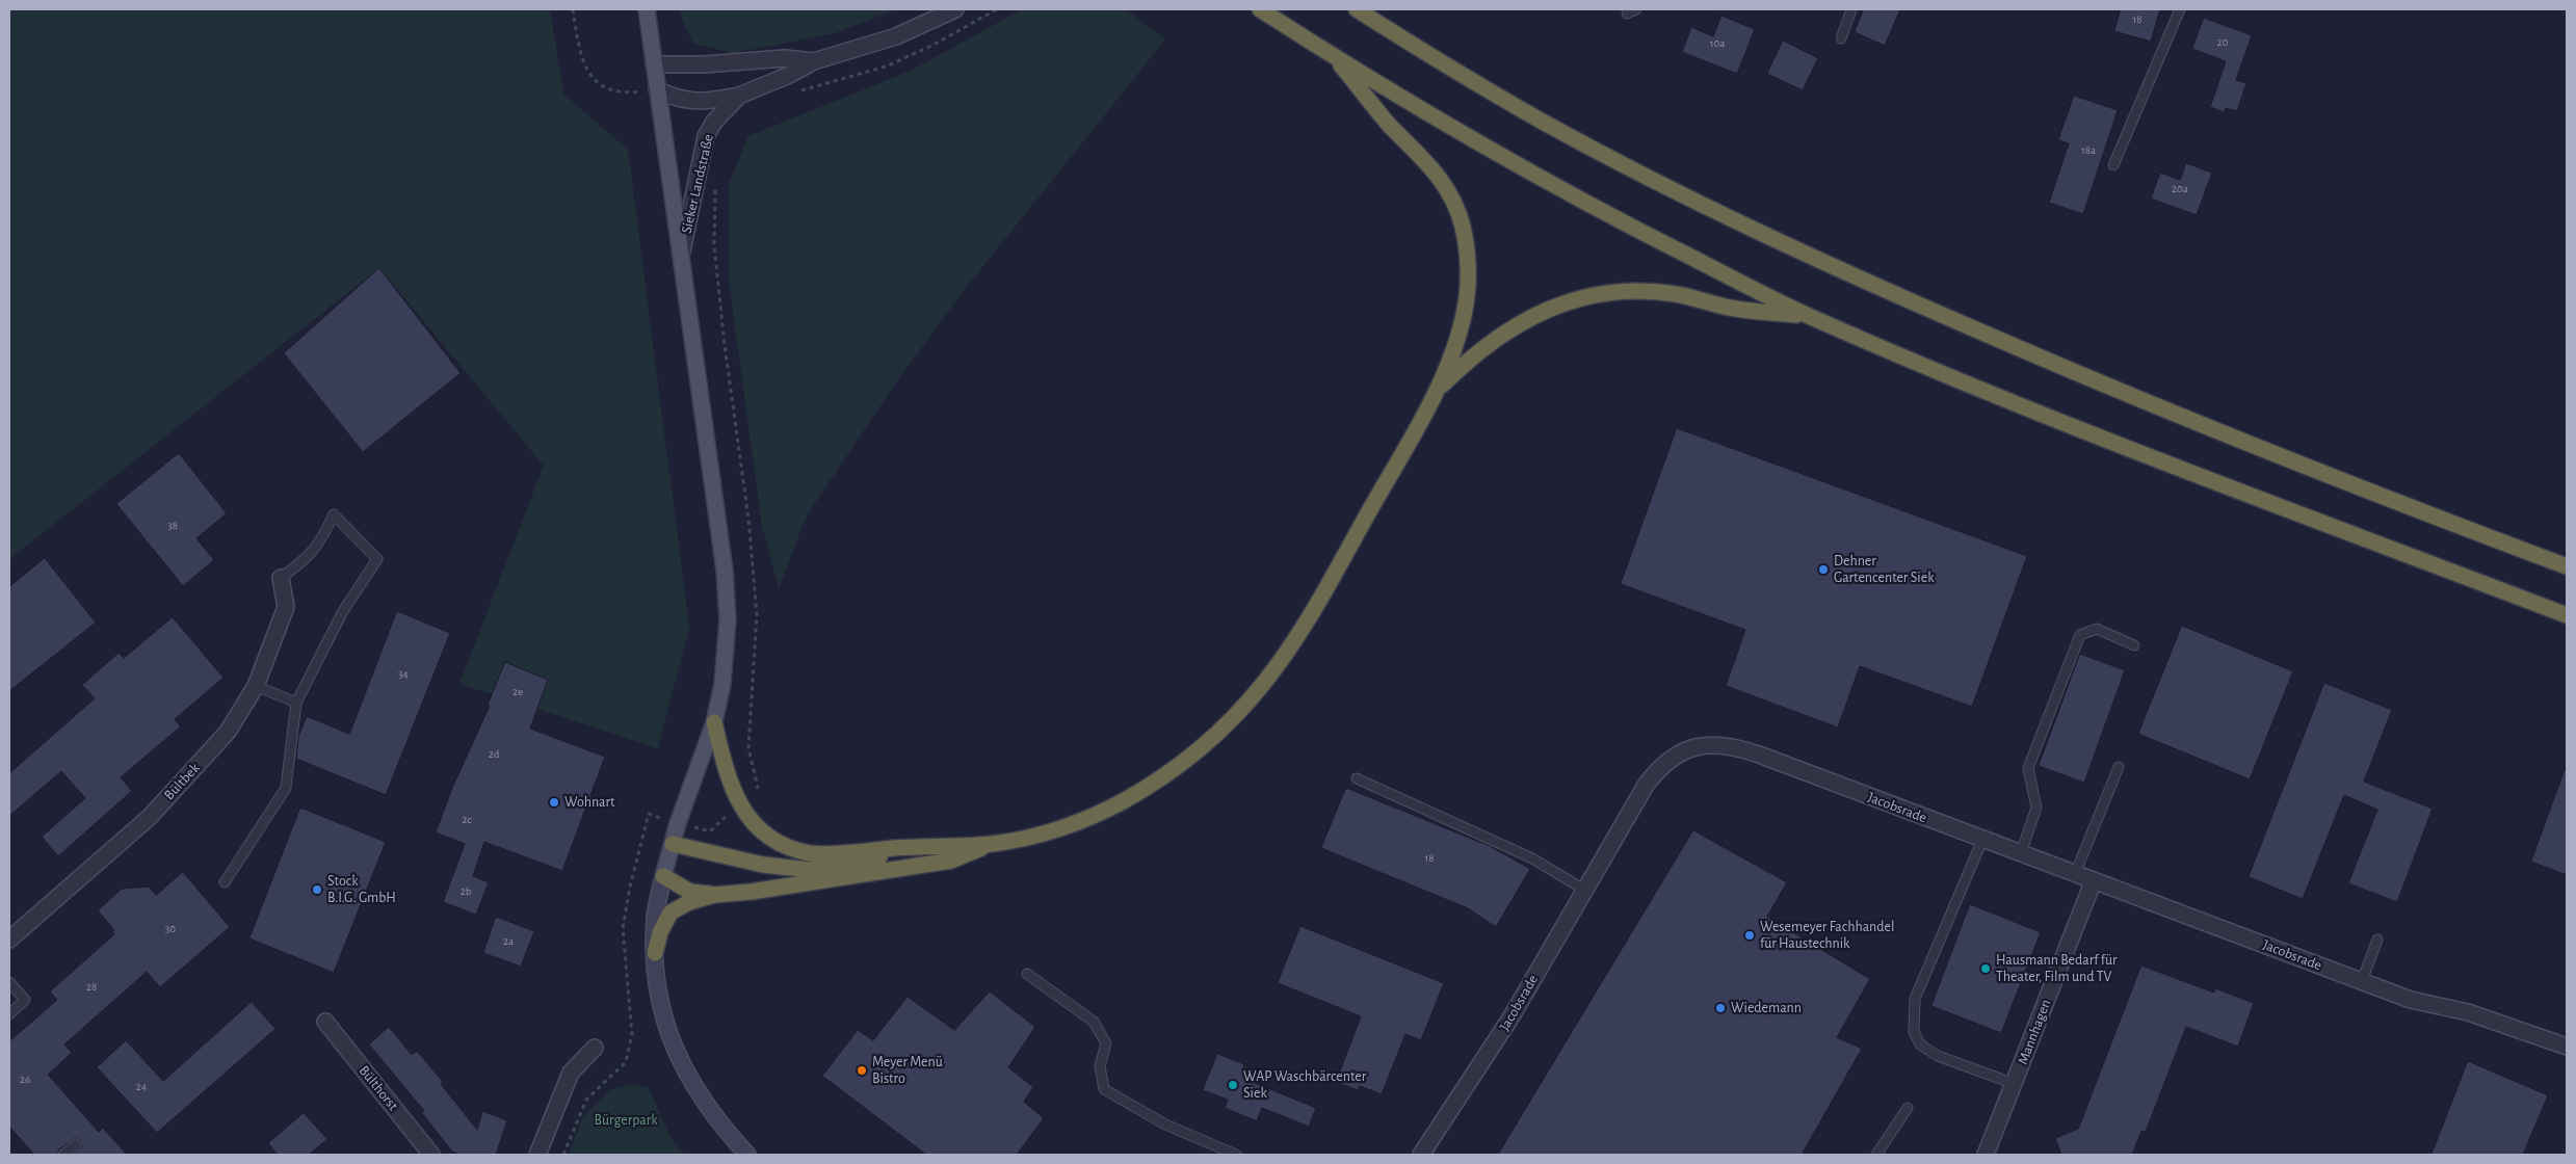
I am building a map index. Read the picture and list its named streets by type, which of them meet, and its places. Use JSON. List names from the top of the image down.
{
  "streets": {
    "street": [
      "Sieker Landstraße",
      "Bültbek",
      "Jacobsrade",
      "Mannhagen",
      "Bülthorst"
    ]
  },
  "crossings": [
    ["Jacobsrade", "Mannhagen"]
  ],
  "parks": ["Bürgerpark"],
  "places": [
    "Dehner Gartencenter Siek",
    "Wohnart",
    "Stock B.I.G. GmbH",
    "Wesemeyer Fachhandel für Haustechnik",
    "Hausmann Bedarf für Theater, Film und TV",
    "Wiedemann",
    "Meyer Menü Bistro",
    "WAP Waschbärcenter Siek"
  ],
  "house_numbers": [
    "18",
    "20",
    "10a",
    "18a",
    "20a",
    "38",
    "34",
    "2e",
    "2d",
    "2c",
    "18",
    "2b",
    "30",
    "2a",
    "28",
    "26",
    "24"
  ]
}
